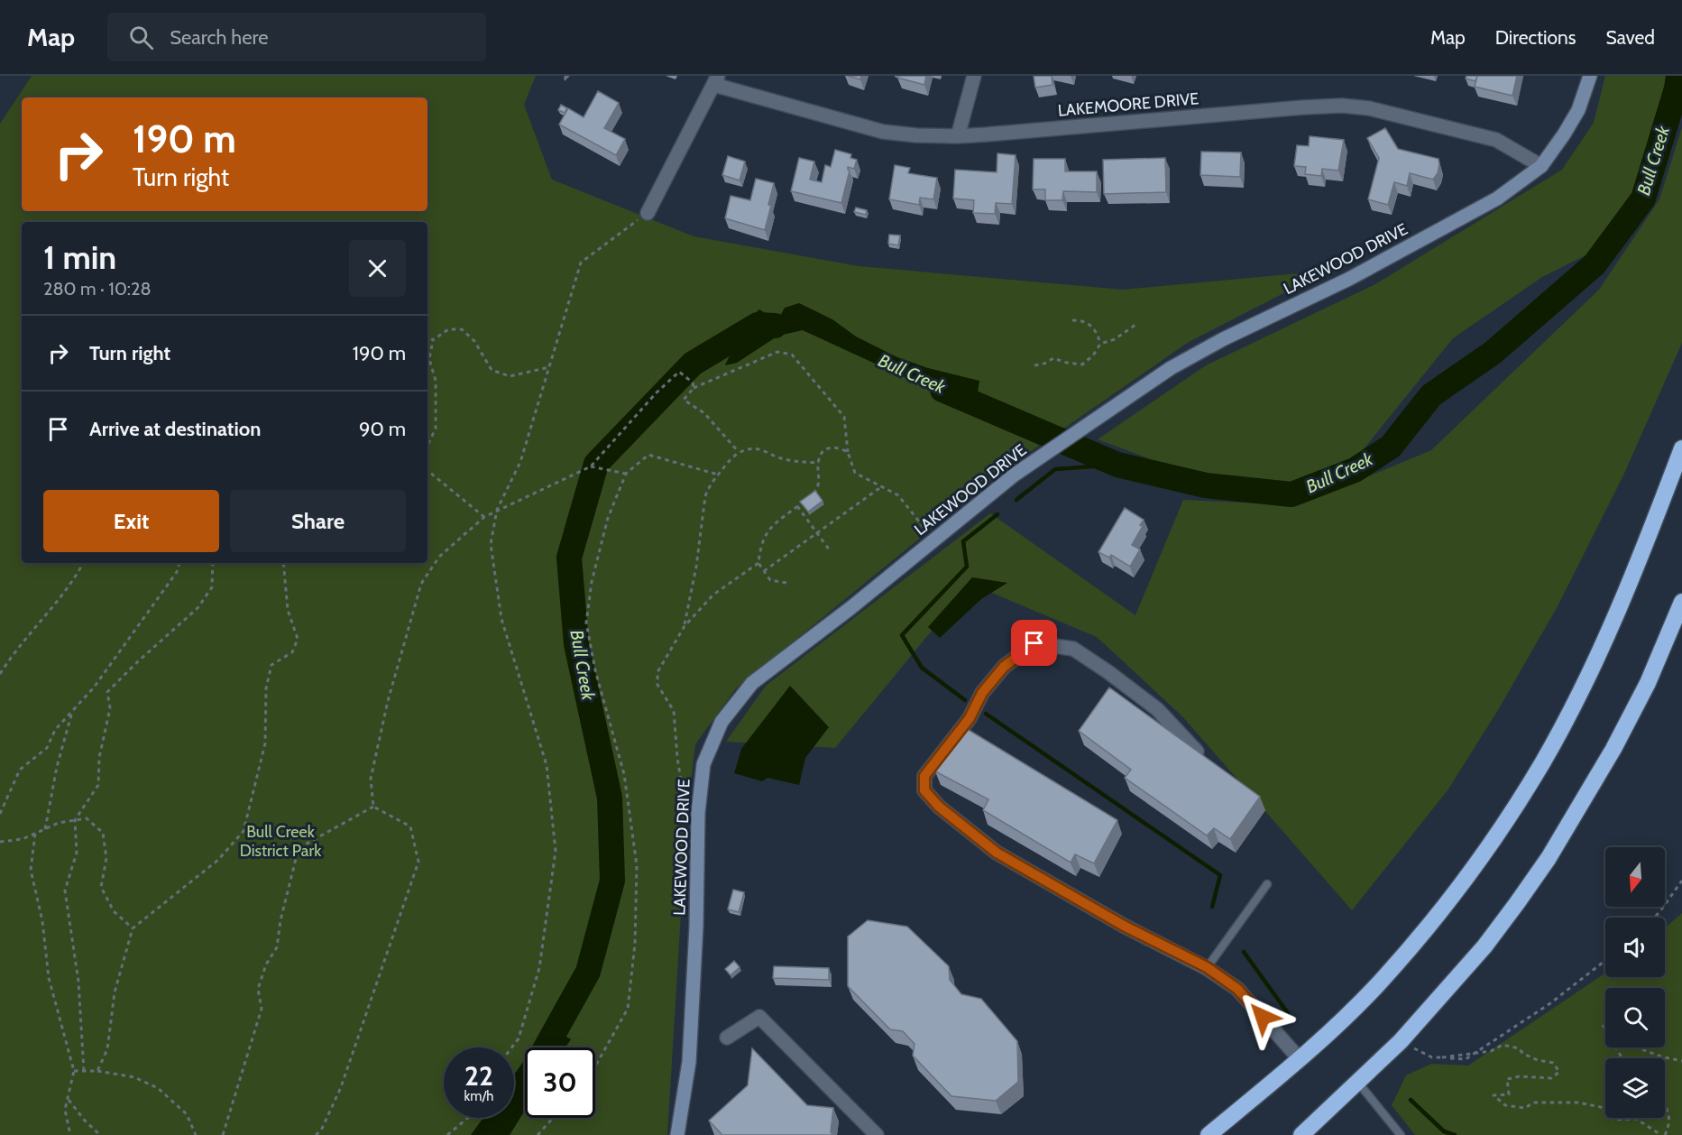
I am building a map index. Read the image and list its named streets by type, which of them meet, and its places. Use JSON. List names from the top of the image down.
{
  "streets": {
    "street": ["LAKEMOORE DRIVE", "LAKEWOOD DRIVE"]
  },
  "crossings": [
    ["LAKEMOORE DRIVE", "LAKEWOOD DRIVE"]
  ],
  "water": ["Bull Creek"],
  "parks": ["Bull Creek District Park"],
  "north": "bottom",
  "page": {
    "header": "Map",
    "search": "Search here",
    "nav": ["Map", "Directions", "Saved"],
    "turn": ["190 m", "Turn right"],
    "heading": ["1 min", "280 m · 10:28"],
    "list": [
      {
        "name": "Turn right",
        "value": "190 m"
      },
      {
        "name": "Arrive at destination",
        "value": "90 m"
      }
    ],
    "buttons": ["Exit", "Share"],
    "speed": "22 km/h",
    "limit": "30"
  }
}
